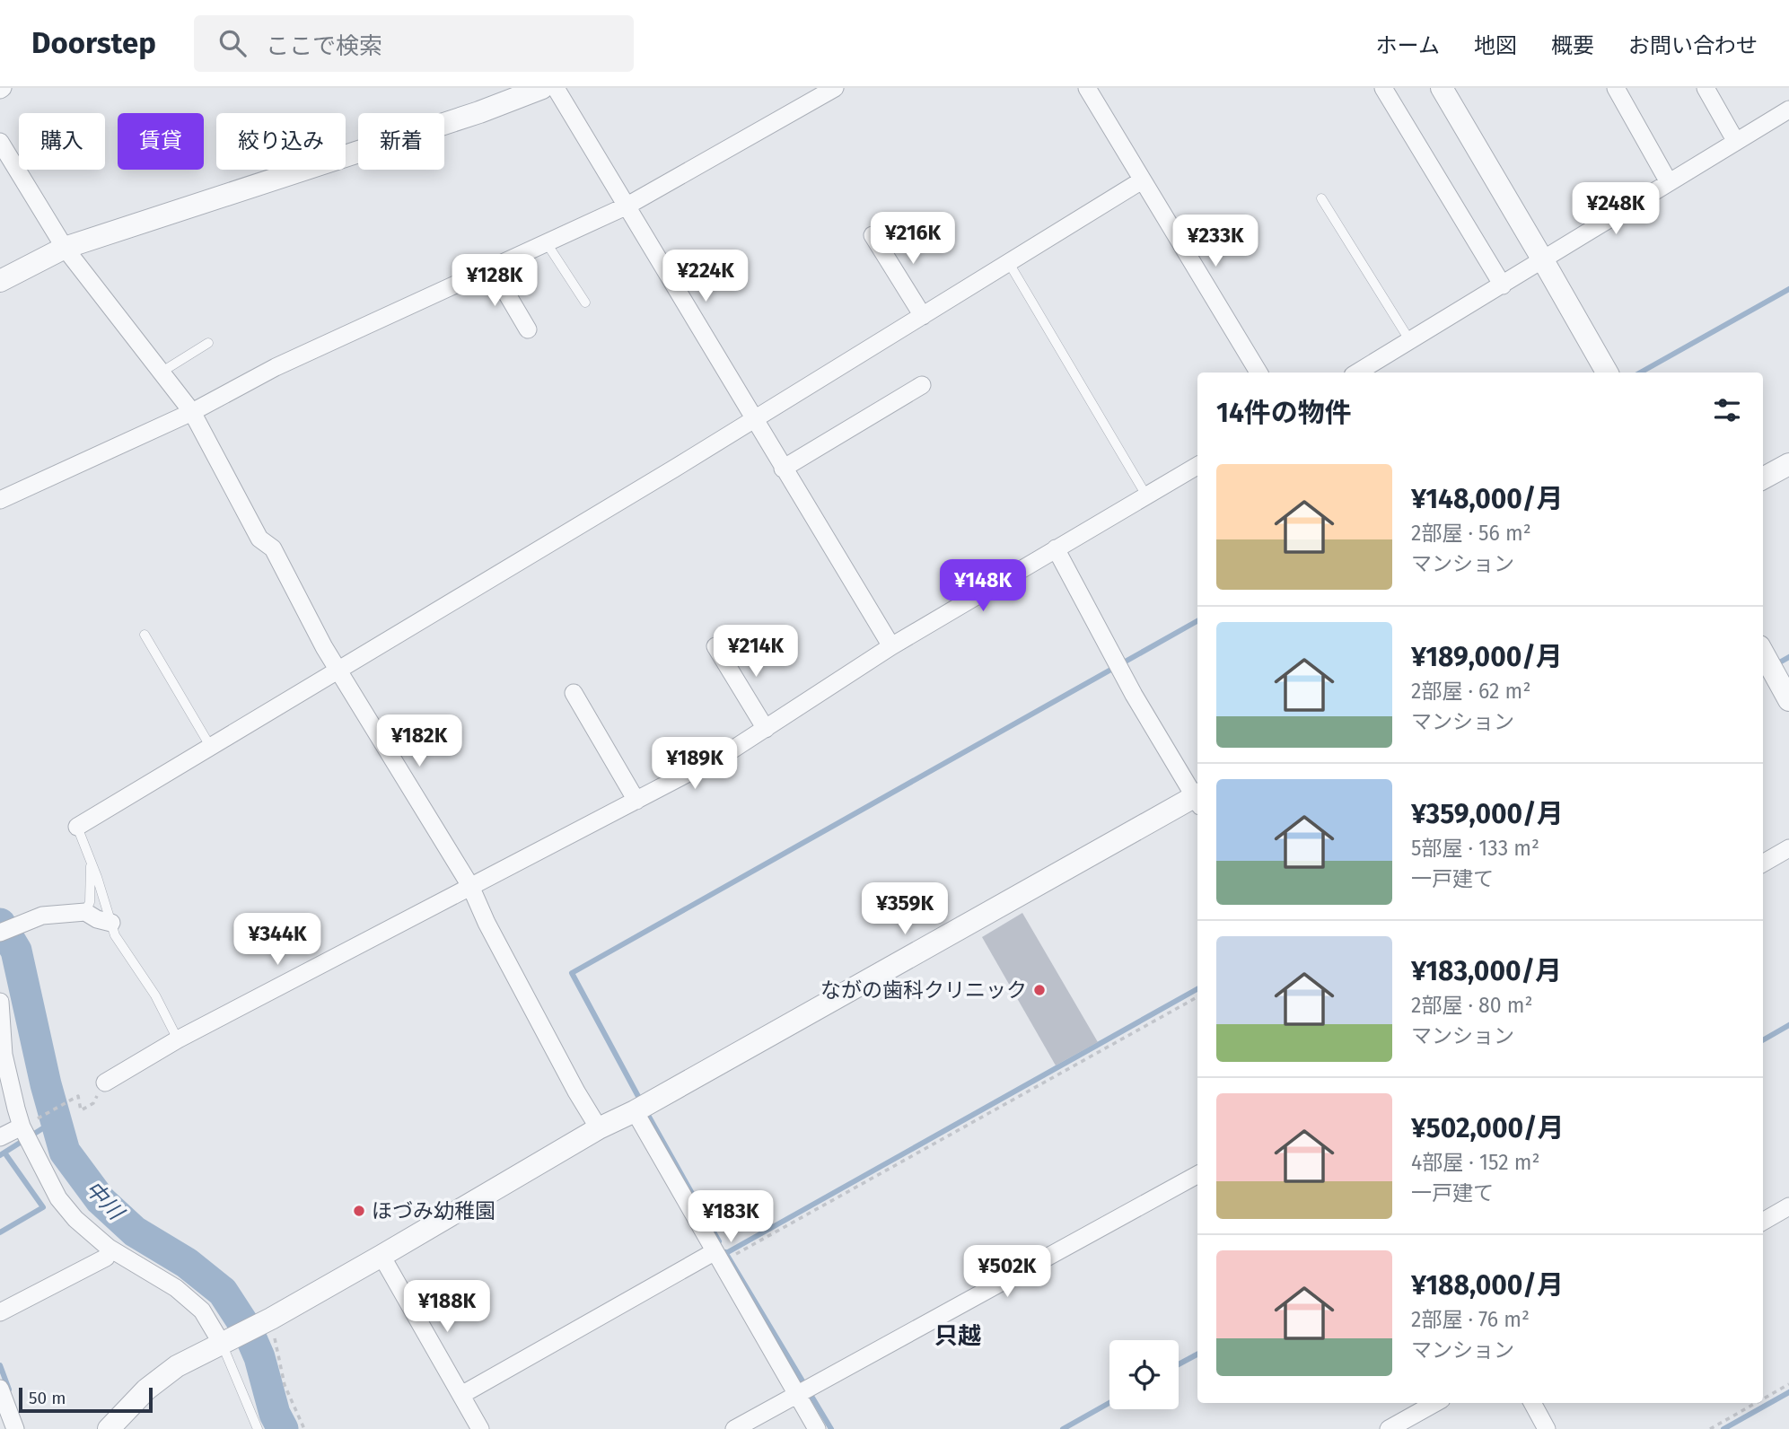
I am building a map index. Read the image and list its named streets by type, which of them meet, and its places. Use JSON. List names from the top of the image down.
{
  "districts": ["只越"],
  "water": ["中川"],
  "places": ["ながの歯科クリニック", "ほづみ幼稚園"],
  "scale_bar": "50 m",
  "page": {
    "header": "Doorstep",
    "search": "ここで検索",
    "nav": [
      "ホーム",
      "地図",
      "概要",
      "お問い合わせ"
    ],
    "chip": [
      "購入",
      "賃貸",
      "絞り込み",
      "新着"
    ],
    "price": [
      "¥248K",
      "¥216K",
      "¥233K",
      "¥224K",
      "¥128K",
      "¥148K",
      "¥214K",
      "¥182K",
      "¥189K",
      "¥359K",
      "¥344K",
      "¥183K",
      "¥502K",
      "¥188K"
    ],
    "heading": "14件の物件",
    "list": [
      {
        "name": "¥148,000/月",
        "note": "2部屋 · 56 m² · マンション"
      },
      {
        "name": "¥189,000/月",
        "note": "2部屋 · 62 m² · マンション"
      },
      {
        "name": "¥359,000/月",
        "note": "5部屋 · 133 m² · 一戸建て"
      },
      {
        "name": "¥183,000/月",
        "note": "2部屋 · 80 m² · マンション"
      },
      {
        "name": "¥502,000/月",
        "note": "4部屋 · 152 m² · 一戸建て"
      },
      {
        "name": "¥188,000/月",
        "note": "2部屋 · 76 m² · マンション"
      }
    ],
    "scale": "50 m"
  }
}
